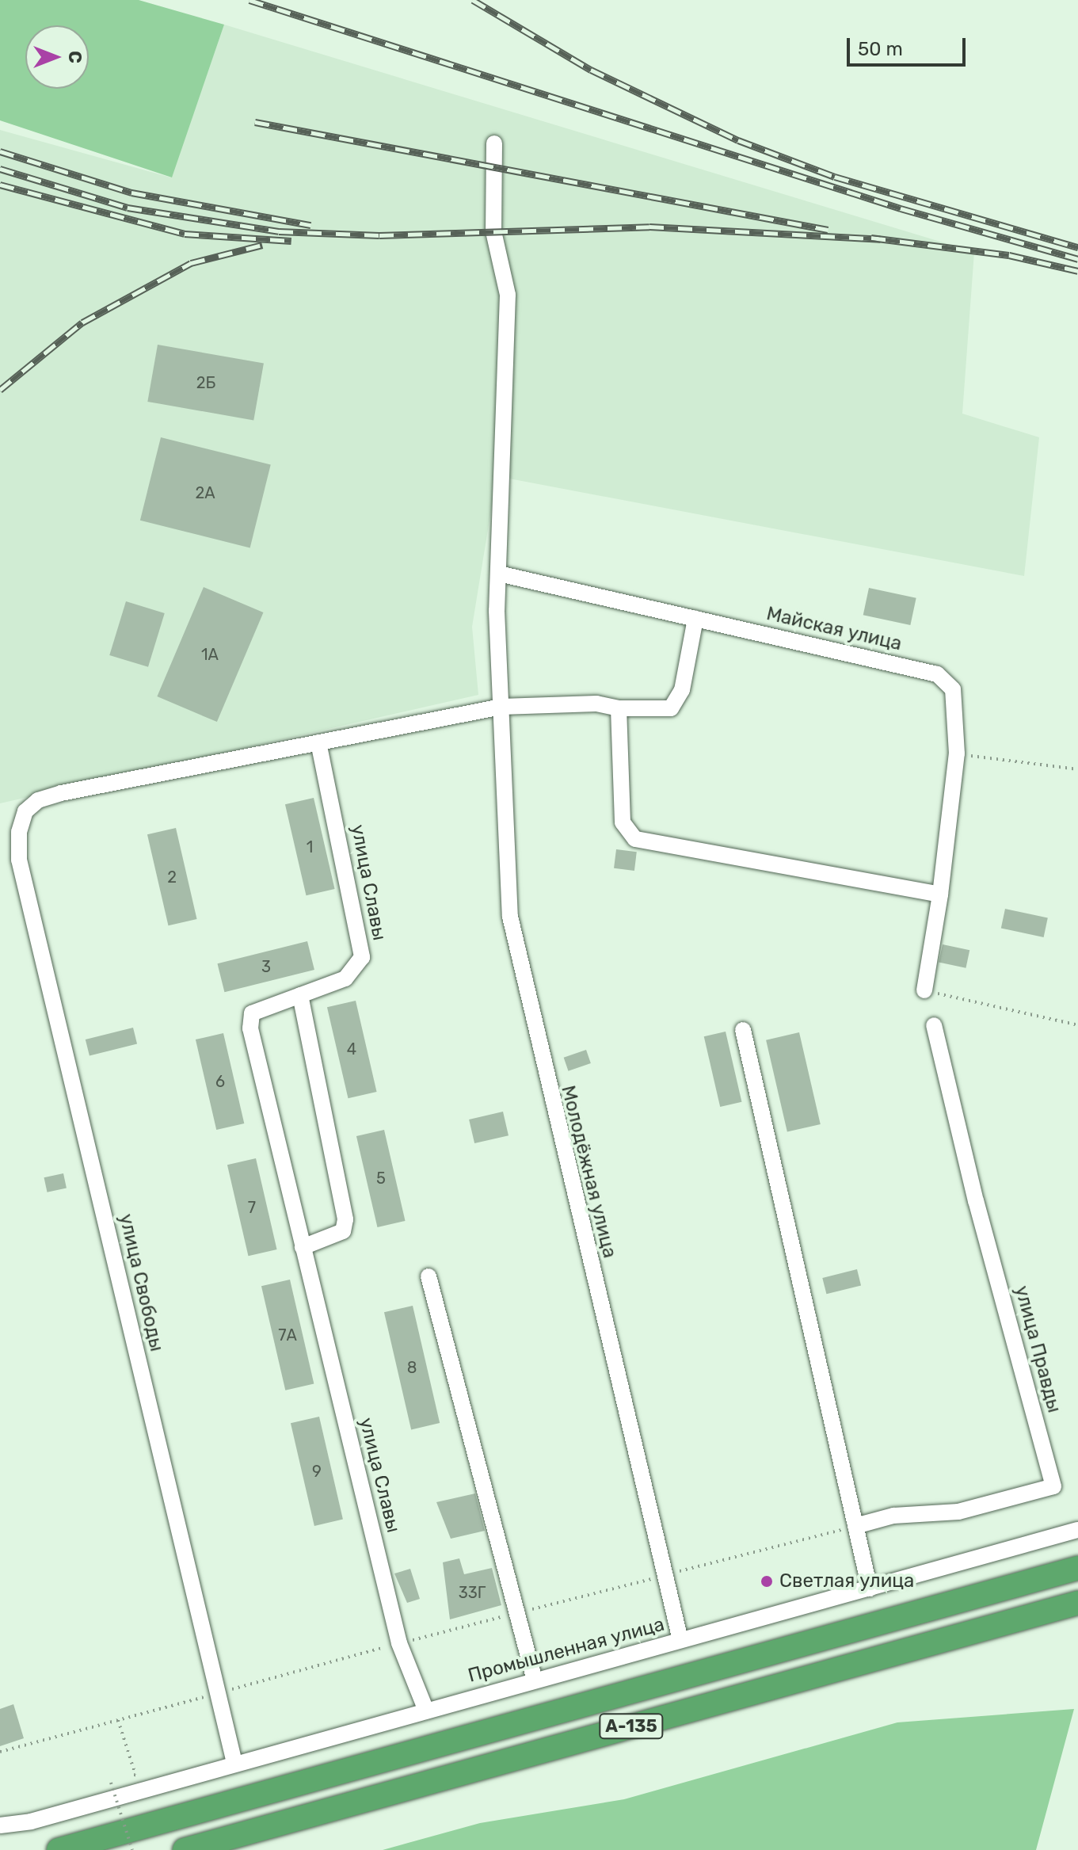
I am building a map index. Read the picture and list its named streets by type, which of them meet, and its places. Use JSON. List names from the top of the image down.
{
  "streets": {
    "highway": ["А-135"],
    "street": [
      "Майская улица",
      "улица Славы",
      "Молодёжная улица",
      "улица Свободы",
      "улица Правды",
      "Промышленная улица"
    ]
  },
  "crossings": [
    ["Майская улица", "Молодёжная улица"],
    ["улица Славы", "улица Свободы"],
    ["улица Славы", "Промышленная улица"],
    ["Молодёжная улица", "Промышленная улица"],
    ["улица Свободы", "Промышленная улица"]
  ],
  "places": ["Светлая улица"],
  "house_numbers": [
    "2Б",
    "2А",
    "1А",
    "1",
    "2",
    "3",
    "4",
    "6",
    "5",
    "7",
    "7А",
    "8",
    "9",
    "33Г"
  ],
  "scale_bar": "50 m",
  "north": "right"
}
